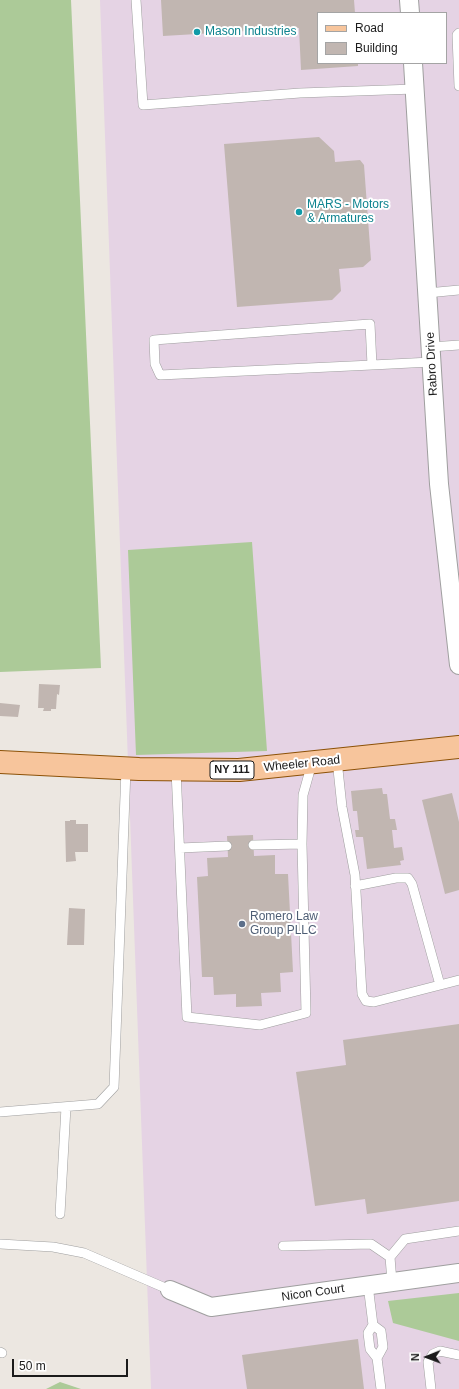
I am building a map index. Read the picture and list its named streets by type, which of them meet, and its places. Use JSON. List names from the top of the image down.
{
  "streets": {
    "main road": ["Wheeler Road", "NY 111"],
    "street": ["Rabro Drive", "Nicon Court"]
  },
  "places": ["Mason Industries", "MARS - Motors & Armatures", "Romero Law Group PLLC"],
  "legend": ["Road", "Building"],
  "scale_bar": "50 m",
  "north": "left"
}
